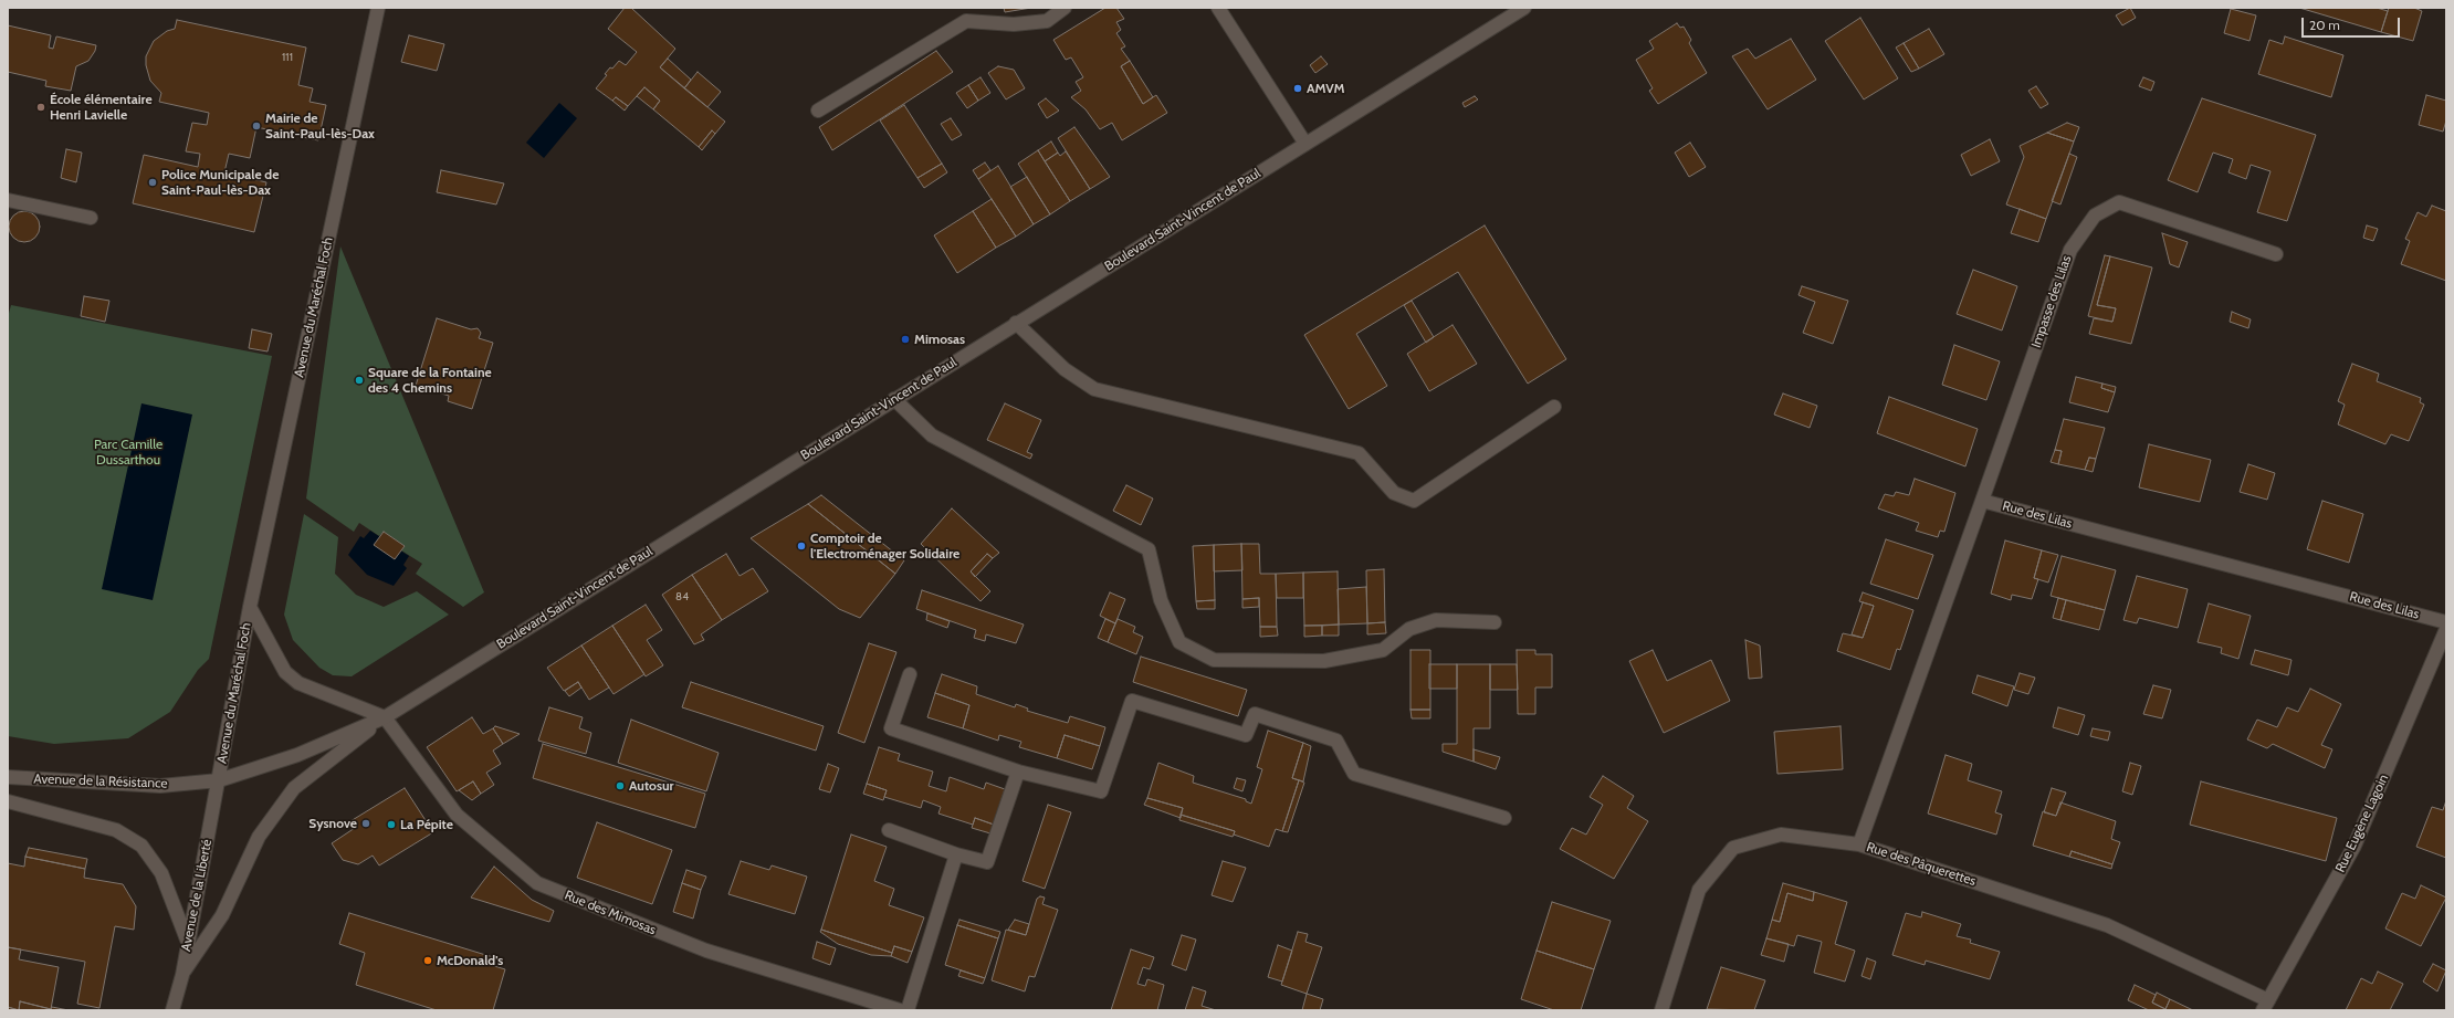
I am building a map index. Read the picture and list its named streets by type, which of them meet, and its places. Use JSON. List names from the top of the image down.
{
  "streets": {
    "main road": [
      "Boulevard Saint-Vincent de Paul",
      "Impasse des Lilas",
      "Avenue du Maréchal Foch",
      "Rue des Lilas",
      "Avenue de la Résistance",
      "Rue Eugène Lagoin",
      "Rue des Pâquerettes",
      "Avenue de la Liberté",
      "Rue des Mimosas"
    ]
  },
  "crossings": [
    ["Boulevard Saint-Vincent de Paul", "Avenue du Maréchal Foch"],
    ["Boulevard Saint-Vincent de Paul", "Avenue de la Résistance"],
    ["Boulevard Saint-Vincent de Paul", "Avenue de la Liberté"],
    ["Boulevard Saint-Vincent de Paul", "Rue des Mimosas"],
    ["Impasse des Lilas", "Rue des Lilas"],
    ["Avenue du Maréchal Foch", "Avenue de la Résistance"],
    ["Avenue du Maréchal Foch", "Avenue de la Liberté"],
    ["Avenue du Maréchal Foch", "Rue des Mimosas"],
    ["Avenue de la Résistance", "Avenue de la Liberté"],
    ["Rue Eugène Lagoin", "Rue des Pâquerettes"]
  ],
  "parks": ["Parc Camille Dussarthou"],
  "places": [
    "AMVM",
    "École élémentaire Henri Lavielle",
    "Mairie de Saint-Paul-lès-Dax",
    "Police Municipale de Saint-Paul-lès-Dax",
    "Mimosas",
    "Square de la Fontaine des 4 Chemins",
    "Comptoir de l'Electroménager Solidaire",
    "Autosur",
    "Sysnove",
    "La Pépite",
    "McDonald's"
  ],
  "house_numbers": ["111", "84"],
  "scale_bar": "20 m"
}
